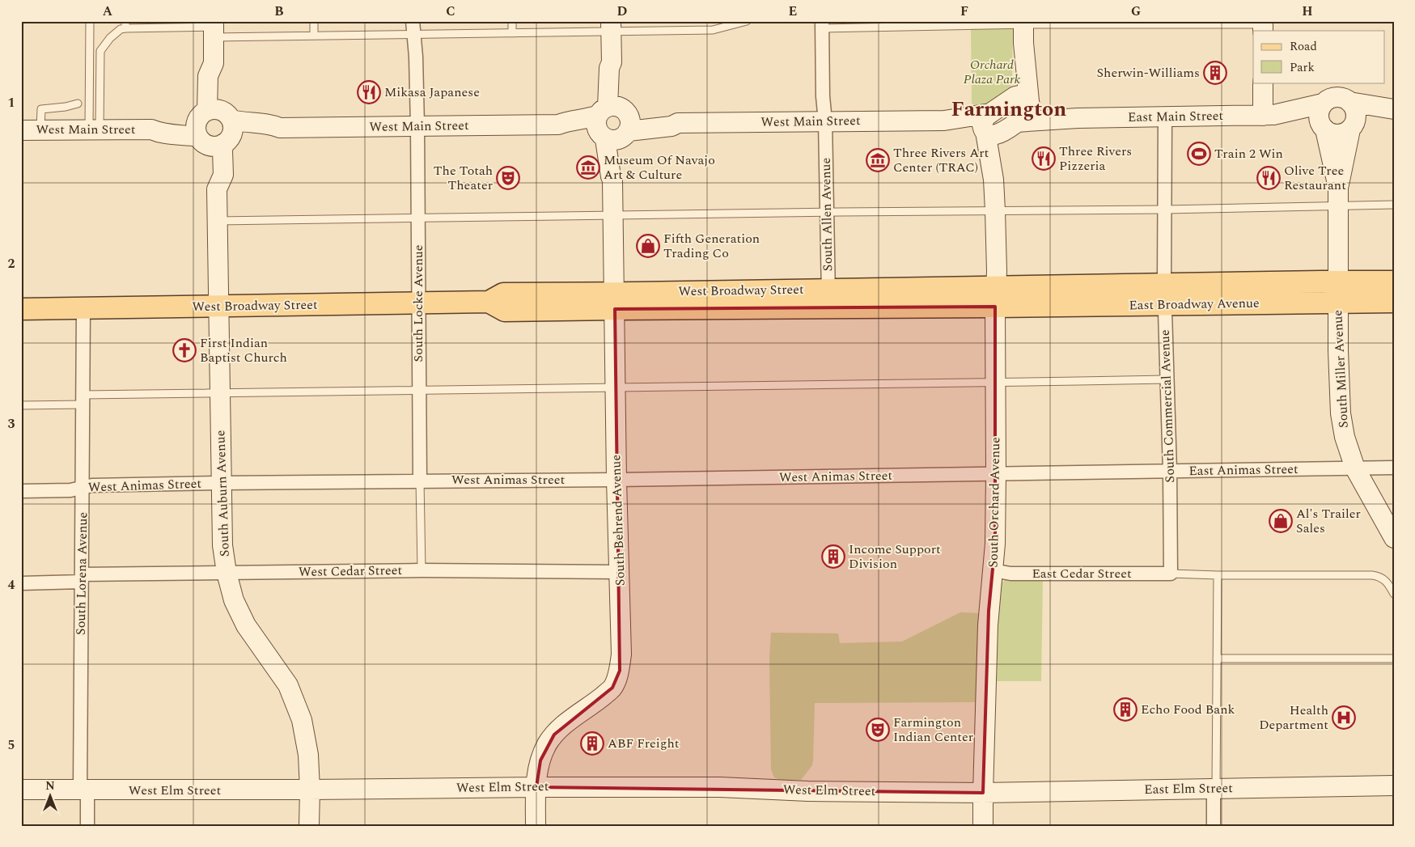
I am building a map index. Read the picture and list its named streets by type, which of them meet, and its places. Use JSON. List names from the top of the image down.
{
  "streets": {
    "main road": ["West Broadway Street", "East Broadway Avenue"],
    "street": [
      "East Main Street",
      "West Main Street",
      "South Allen Avenue",
      "South Locke Avenue",
      "South Miller Avenue",
      "South Commercial Avenue",
      "East Animas Street",
      "West Animas Street",
      "South Auburn Avenue",
      "South Orchard Avenue",
      "South Behrend Avenue",
      "West Cedar Street",
      "South Lorena Avenue",
      "East Cedar Street",
      "West Elm Street",
      "East Elm Street"
    ]
  },
  "crossings": [
    ["East Main Street", "West Main Street"],
    ["East Main Street", "South Miller Avenue"],
    ["East Main Street", "South Commercial Avenue"],
    ["East Main Street", "South Orchard Avenue"],
    ["West Main Street", "South Allen Avenue"],
    ["West Main Street", "South Locke Avenue"],
    ["West Main Street", "South Auburn Avenue"],
    ["West Main Street", "South Orchard Avenue"],
    ["West Main Street", "South Behrend Avenue"],
    ["South Allen Avenue", "West Broadway Street"],
    ["West Broadway Street", "South Locke Avenue"],
    ["West Broadway Street", "East Broadway Avenue"],
    ["West Broadway Street", "South Auburn Avenue"],
    ["West Broadway Street", "South Orchard Avenue"],
    ["West Broadway Street", "South Behrend Avenue"],
    ["West Broadway Street", "South Lorena Avenue"],
    ["South Locke Avenue", "West Animas Street"],
    ["East Broadway Avenue", "South Miller Avenue"],
    ["East Broadway Avenue", "South Commercial Avenue"],
    ["East Broadway Avenue", "South Orchard Avenue"],
    ["South Miller Avenue", "East Animas Street"],
    ["South Commercial Avenue", "East Animas Street"],
    ["South Commercial Avenue", "East Cedar Street"],
    ["East Animas Street", "West Animas Street"],
    ["East Animas Street", "South Orchard Avenue"],
    ["West Animas Street", "South Auburn Avenue"],
    ["West Animas Street", "South Orchard Avenue"],
    ["West Animas Street", "South Behrend Avenue"],
    ["West Animas Street", "South Lorena Avenue"],
    ["South Auburn Avenue", "West Cedar Street"],
    ["South Auburn Avenue", "West Elm Street"],
    ["South Orchard Avenue", "East Cedar Street"],
    ["South Orchard Avenue", "West Elm Street"],
    ["South Orchard Avenue", "East Elm Street"],
    ["South Behrend Avenue", "West Cedar Street"],
    ["South Behrend Avenue", "West Elm Street"],
    ["West Cedar Street", "South Lorena Avenue"],
    ["South Lorena Avenue", "West Elm Street"],
    ["West Elm Street", "East Elm Street"]
  ],
  "districts": ["Farmington"],
  "parks": ["Orchard Plaza Park"],
  "places": {
    "building": [
      "Sherwin-Williams",
      "Income Support Division",
      "Echo Food Bank",
      "ABF Freight"
    ],
    "restaurant": ["Mikasa Japanese", "Three Rivers Pizzeria", "Olive Tree Restaurant"],
    "sports": ["Train 2 Win"],
    "museum": ["Three Rivers Art Center (TRAC)", "Museum Of Navajo Art & Culture"],
    "theatre": ["The Totah Theater", "Farmington Indian Center"],
    "shop": ["Fifth Generation Trading Co", "Al's Trailer Sales"],
    "church": ["First Indian Baptist Church"],
    "hospital": ["Health Department"]
  },
  "legend": ["Road", "Park"],
  "north": "top",
  "grid": {
    "columns": [
      "A",
      "B",
      "C",
      "D",
      "E",
      "F",
      "G",
      "H"
    ],
    "rows": [
      "1",
      "2",
      "3",
      "4",
      "5"
    ]
  }
}
